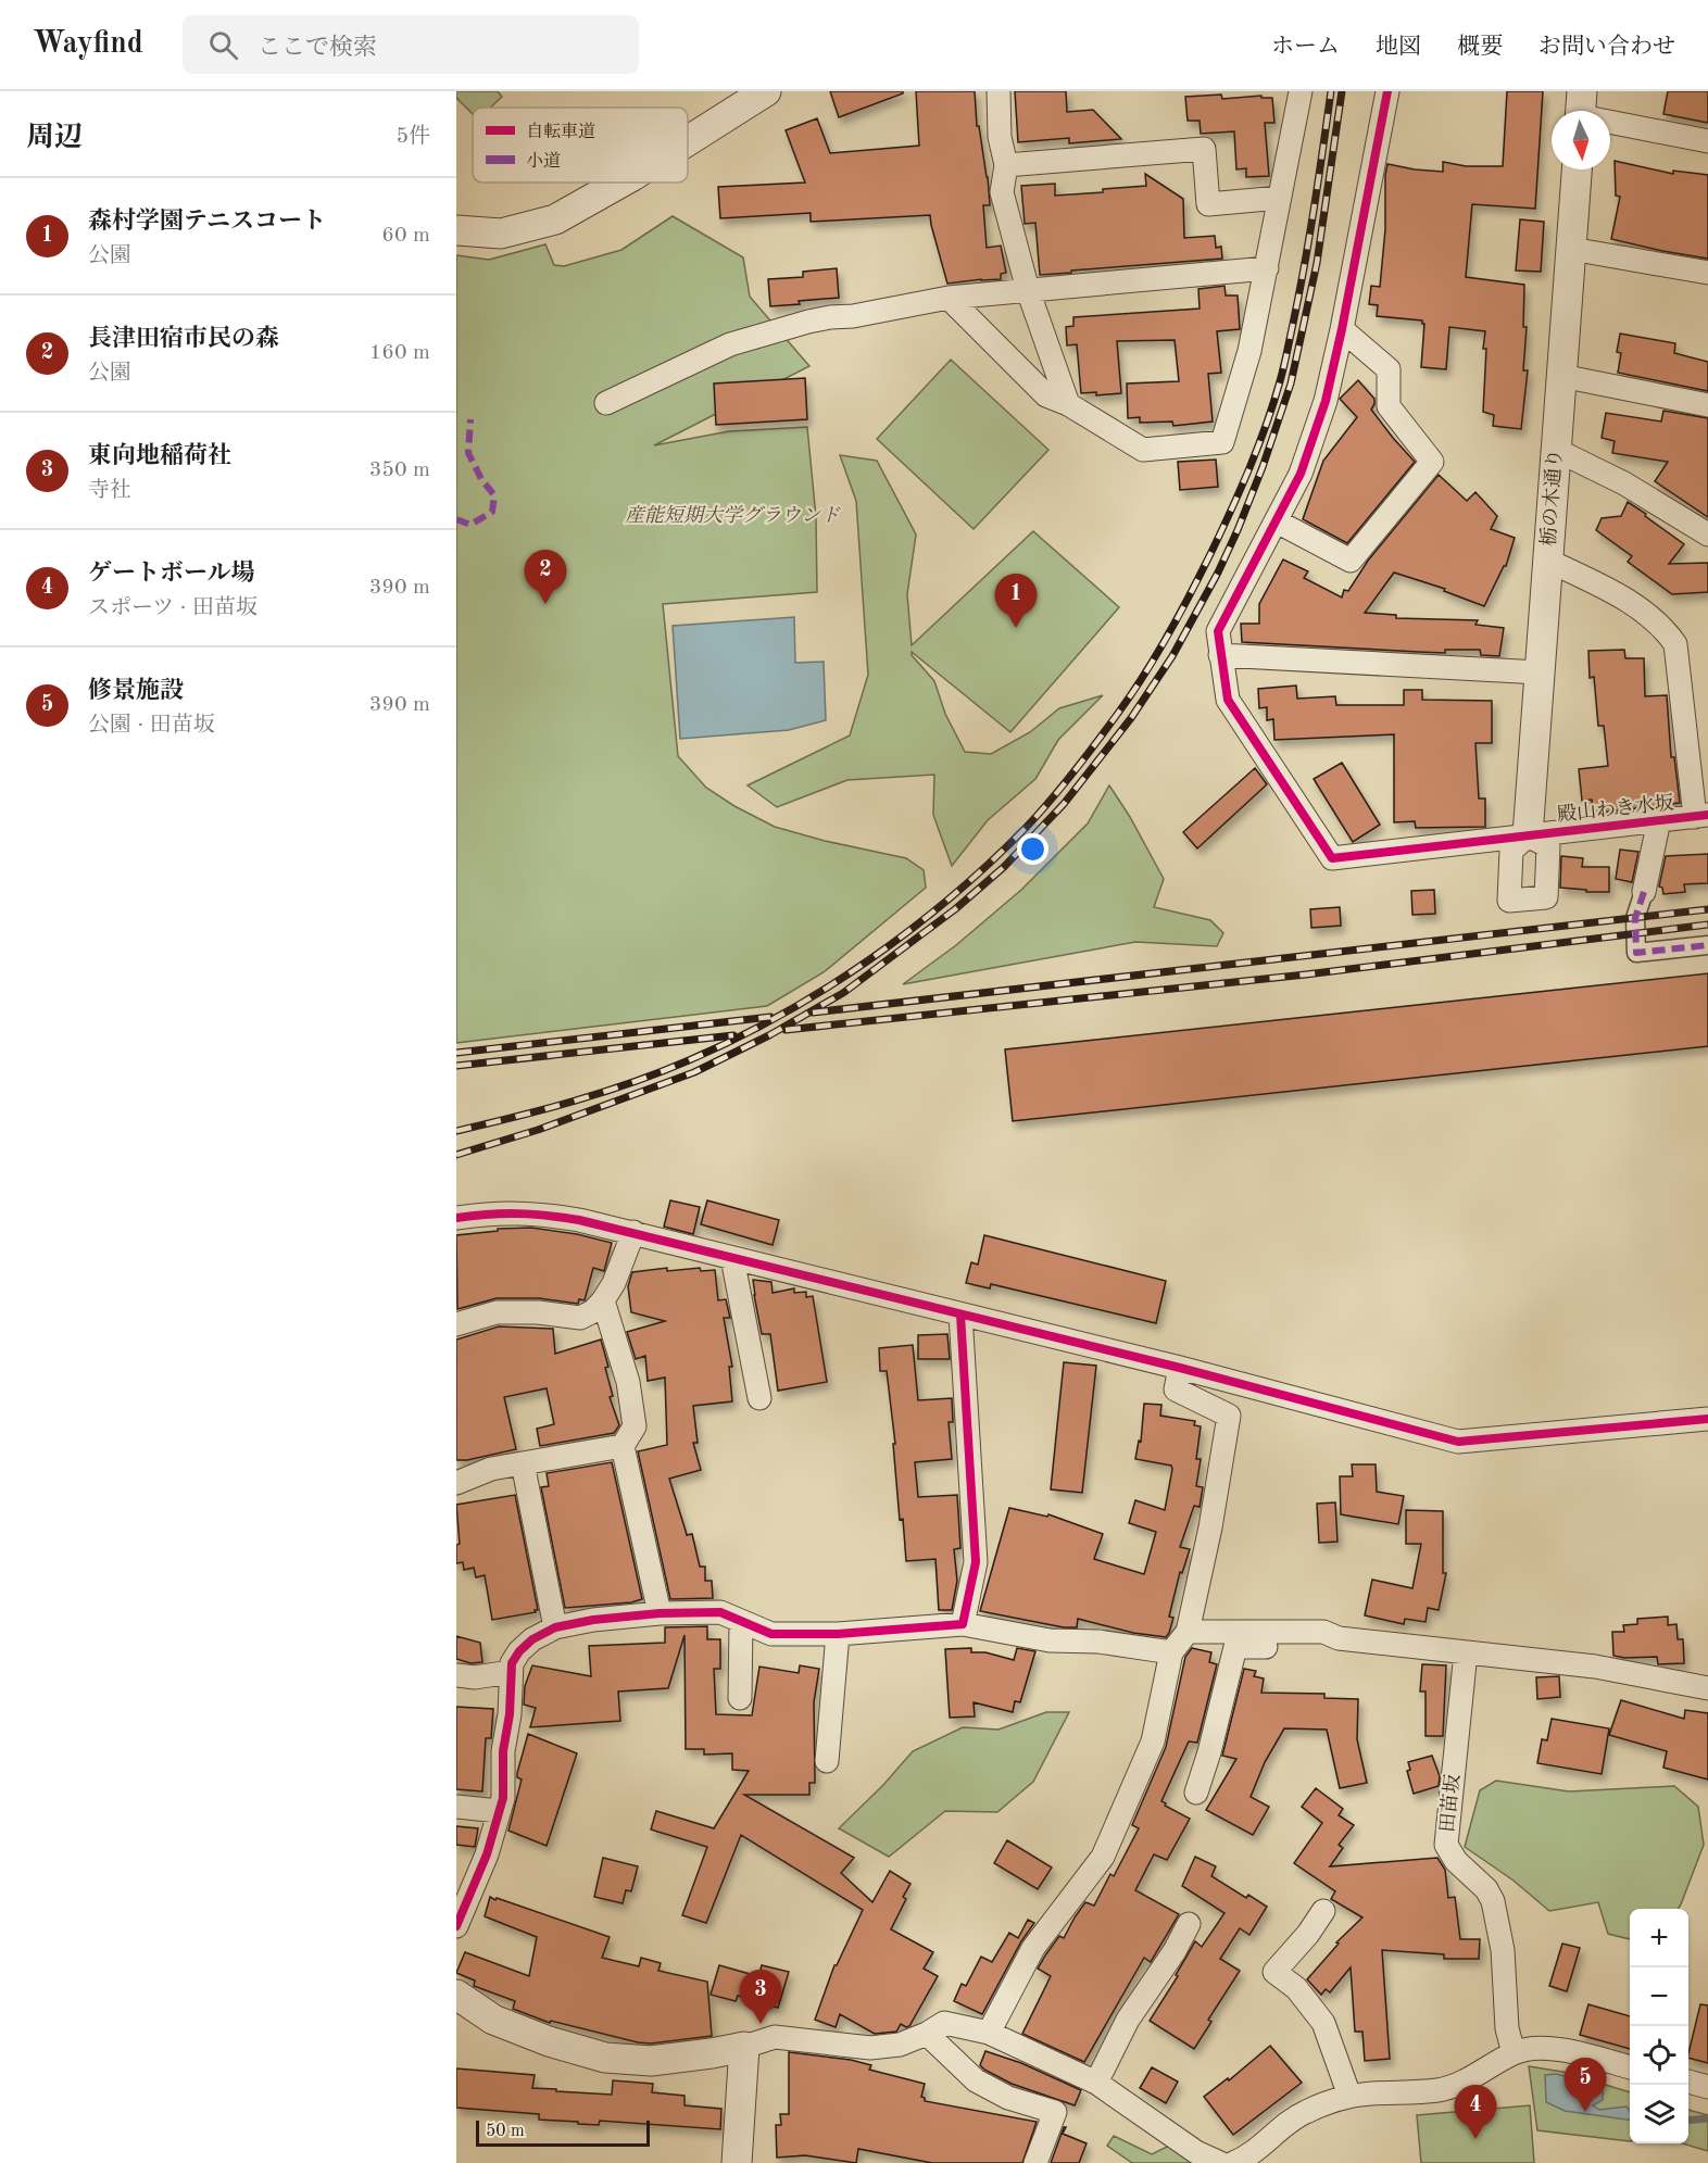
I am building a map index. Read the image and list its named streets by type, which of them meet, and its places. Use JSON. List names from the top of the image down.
{
  "streets": {
    "street": ["栃の木通り", "殿山わき水坂", "田苗坂"]
  },
  "crossings": [
    ["栃の木通り", "殿山わき水坂"]
  ],
  "parks": ["産能短期大学グラウンド"],
  "legend": ["自転車道", "小道"],
  "scale_bar": "50 m",
  "north": "bottom",
  "page": {
    "header": "Wayfind",
    "search": "ここで検索",
    "nav": [
      "ホーム",
      "地図",
      "概要",
      "お問い合わせ"
    ],
    "heading": ["周辺", "5件"],
    "list": [
      {
        "mark": "1",
        "name": "森村学園テニスコート",
        "note": "公園",
        "value": "60 m"
      },
      {
        "mark": "2",
        "name": "長津田宿市民の森",
        "note": "公園",
        "value": "160 m"
      },
      {
        "mark": "3",
        "name": "東向地稲荷社",
        "note": "寺社",
        "value": "350 m"
      },
      {
        "mark": "4",
        "name": "ゲートボール場",
        "note": "スポーツ · 田苗坂",
        "value": "390 m"
      },
      {
        "mark": "5",
        "name": "修景施設",
        "note": "公園 · 田苗坂",
        "value": "390 m"
      }
    ],
    "pins": [
      "2",
      "1",
      "3",
      "5",
      "4"
    ],
    "map_buttons": ["+", "−"],
    "scale": "50 m"
  }
}
